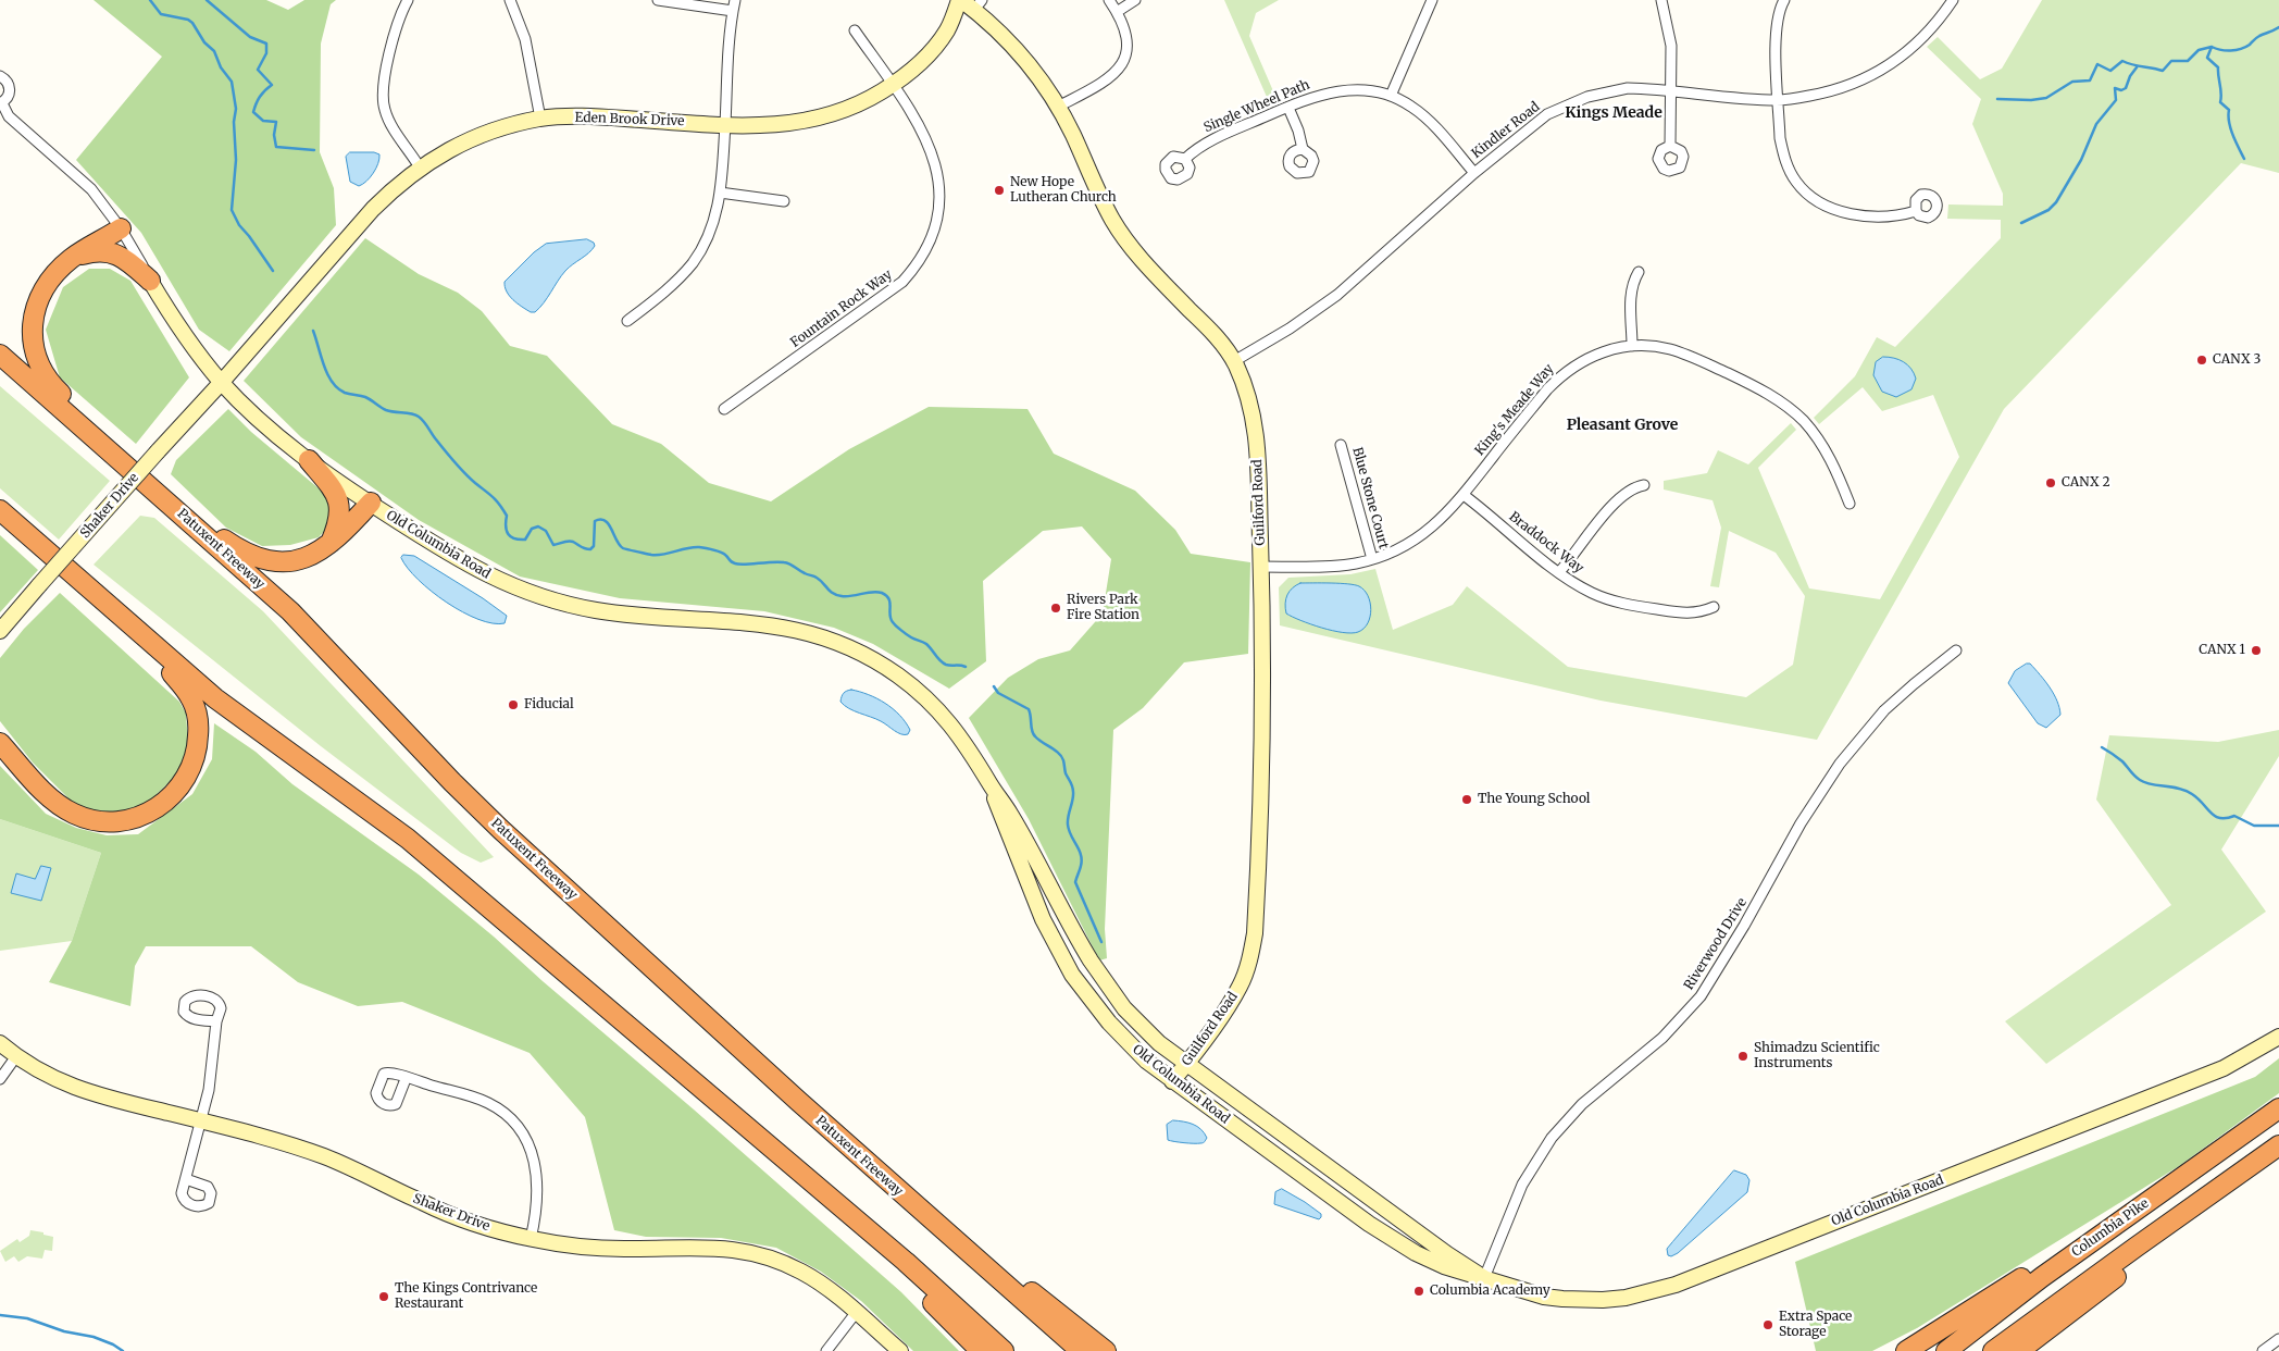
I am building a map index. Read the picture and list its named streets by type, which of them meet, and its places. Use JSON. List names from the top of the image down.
{
  "streets": {
    "highway": ["Patuxent Freeway", "Columbia Pike"],
    "street": [
      "Single Wheel Path",
      "Eden Brook Drive",
      "Kindler Road",
      "Fountain Rock Way",
      "King's Meade Way",
      "Blue Stone Court",
      "Guilford Road",
      "Shaker Drive",
      "Braddock Way",
      "Old Columbia Road",
      "Riverwood Drive"
    ]
  },
  "crossings": [
    ["Single Wheel Path", "Kindler Road"],
    ["Eden Brook Drive", "Fountain Rock Way"],
    ["Eden Brook Drive", "Guilford Road"],
    ["Eden Brook Drive", "Shaker Drive"],
    ["Eden Brook Drive", "Old Columbia Road"],
    ["Kindler Road", "Guilford Road"],
    ["King's Meade Way", "Blue Stone Court"],
    ["King's Meade Way", "Guilford Road"],
    ["King's Meade Way", "Braddock Way"],
    ["Guilford Road", "Old Columbia Road"],
    ["Shaker Drive", "Old Columbia Road"],
    ["Old Columbia Road", "Riverwood Drive"]
  ],
  "districts": ["Kings Meade", "Pleasant Grove"],
  "places": [
    "New Hope Lutheran Church",
    "CANX 3",
    "CANX 2",
    "Rivers Park Fire Station",
    "CANX 1",
    "Fiducial",
    "The Young School",
    "Shimadzu Scientific Instruments",
    "Columbia Academy",
    "The Kings Contrivance Restaurant",
    "Extra Space Storage"
  ]
}
